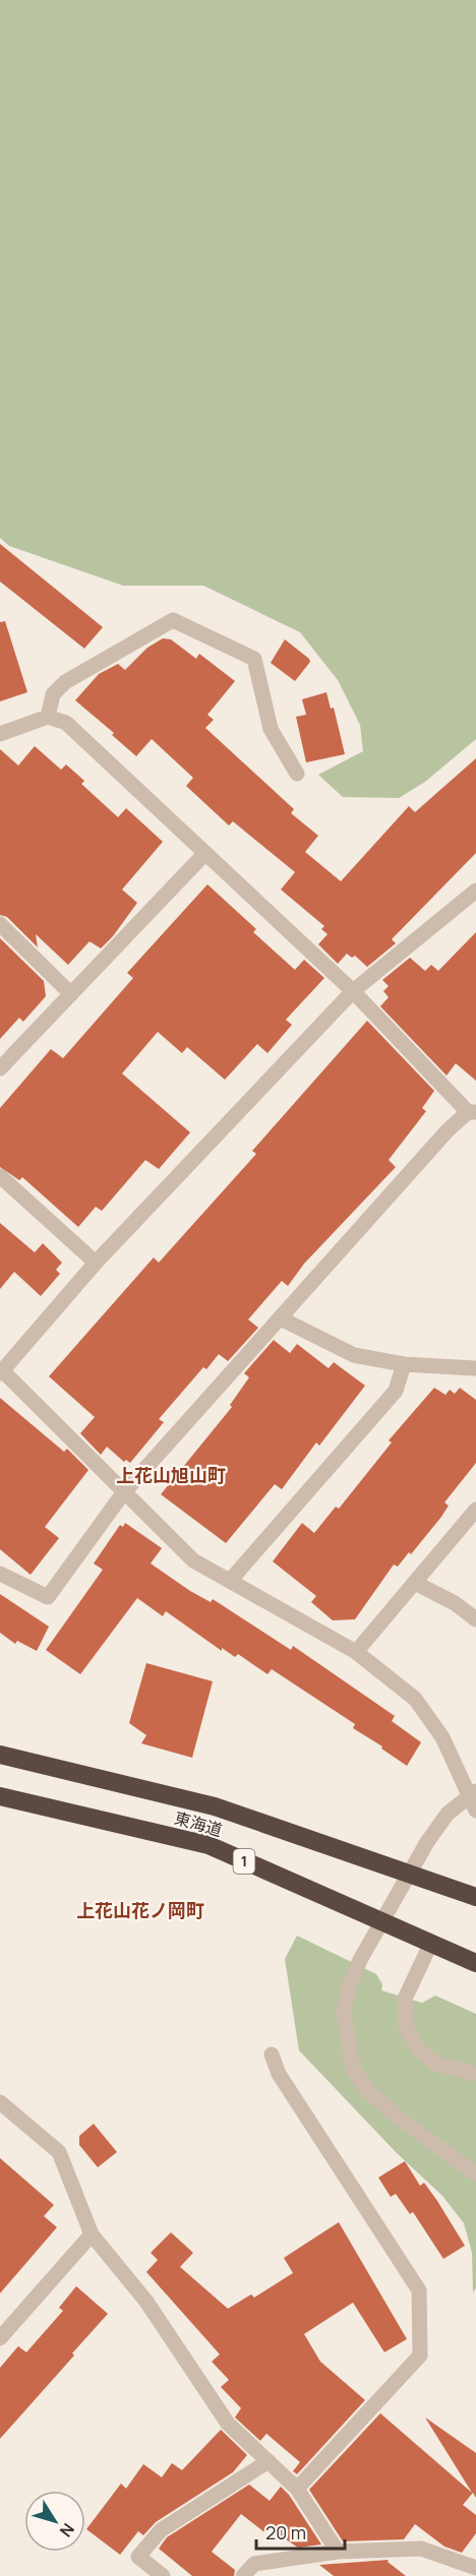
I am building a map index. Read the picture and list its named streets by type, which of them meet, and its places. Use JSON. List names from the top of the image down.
{
  "streets": {
    "highway": ["東海道", "1"]
  },
  "districts": ["上花山旭山町", "上花山花ノ岡町"],
  "scale_bar": "20 m",
  "north": "bottom right"
}
